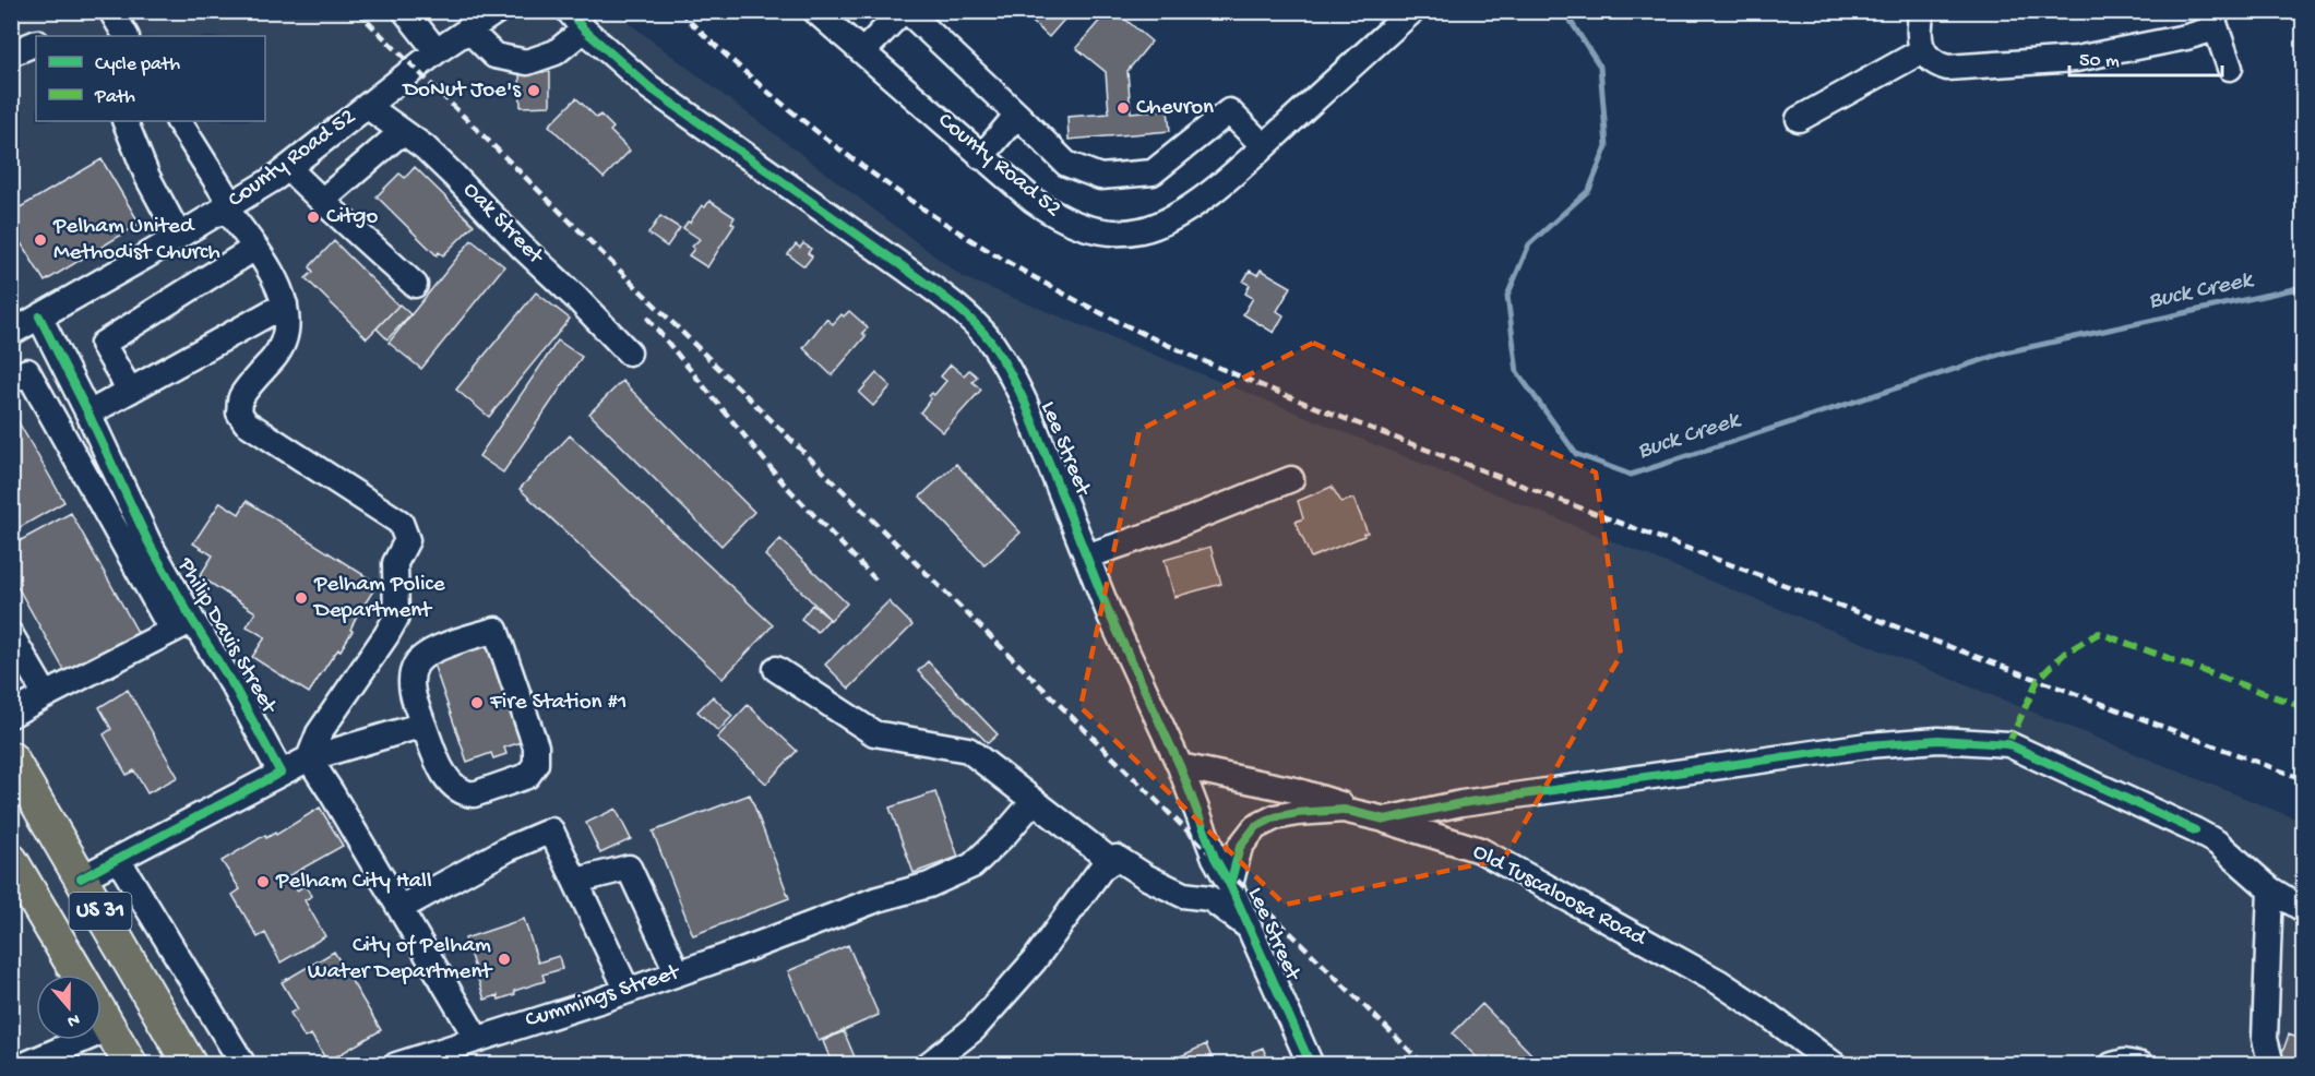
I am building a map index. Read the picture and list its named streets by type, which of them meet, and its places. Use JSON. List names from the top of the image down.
{
  "streets": {
    "main road": ["US 31"],
    "street": [
      "County Road 52",
      "Oak Street",
      "Lee Street",
      "Philip Davis Street",
      "Old Tuscaloosa Road",
      "Cummings Street"
    ]
  },
  "crossings": [
    ["County Road 52", "Oak Street"],
    ["County Road 52", "Philip Davis Street"],
    ["Lee Street", "Old Tuscaloosa Road"]
  ],
  "water": ["Buck Creek"],
  "places": [
    "DoNut Joe's",
    "Chevron",
    "Citgo",
    "Pelham United Methodist Church",
    "Pelham Police Department",
    "Fire Station #1",
    "Pelham City Hall",
    "City of Pelham Water Department"
  ],
  "legend": ["Cycle path", "Path"],
  "scale_bar": "50 m",
  "north": "bottom"
}
